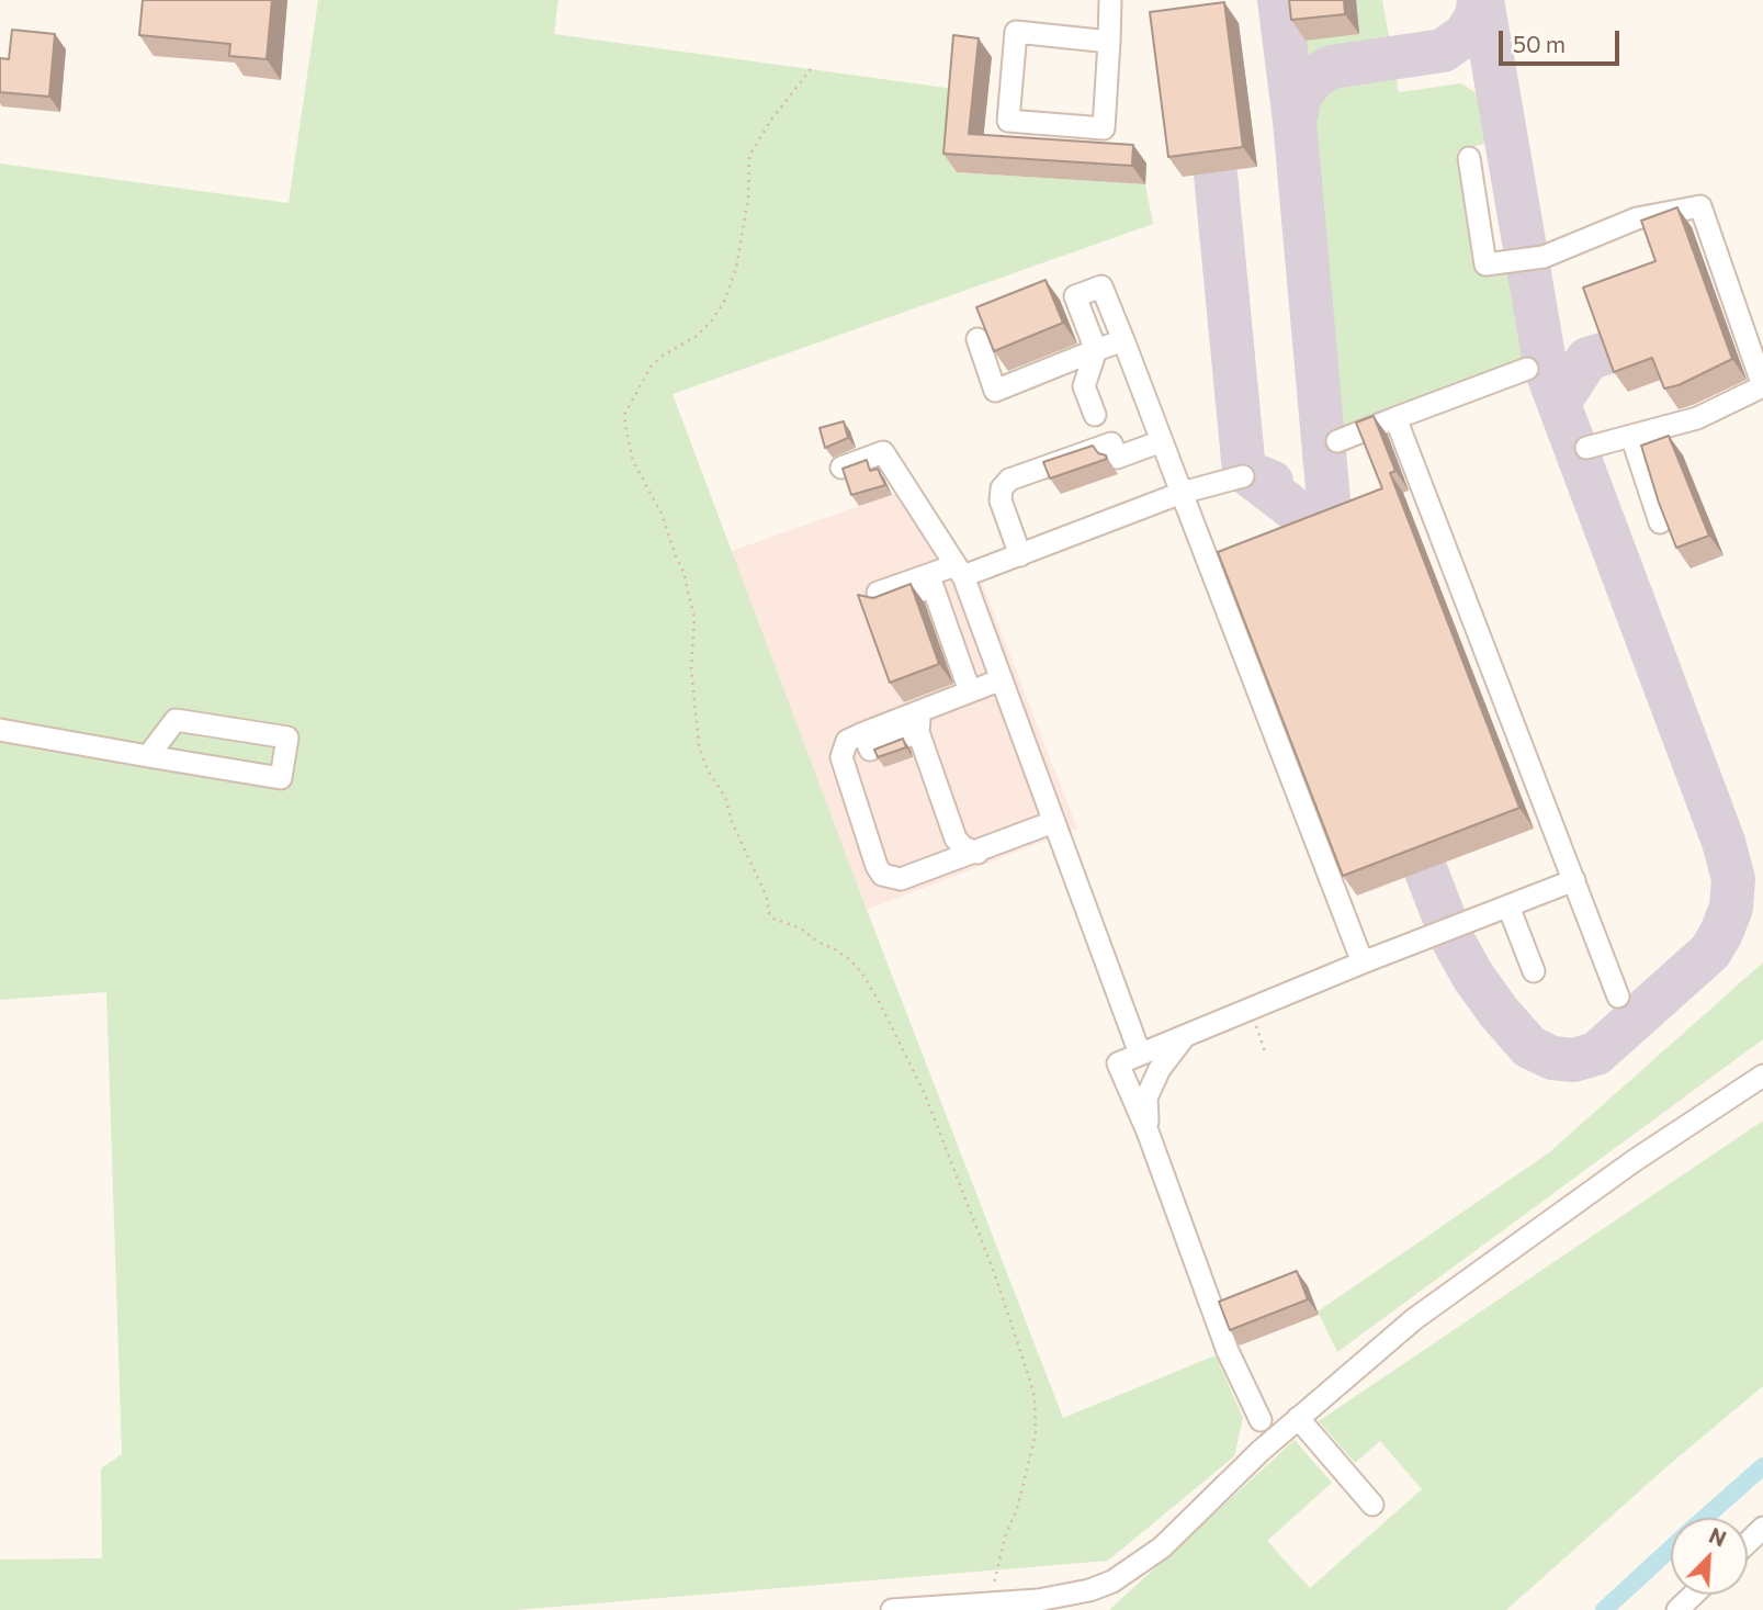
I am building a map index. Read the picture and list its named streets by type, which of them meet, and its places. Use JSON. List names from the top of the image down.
{
  "scale_bar": "50 m",
  "north": "top right"
}
